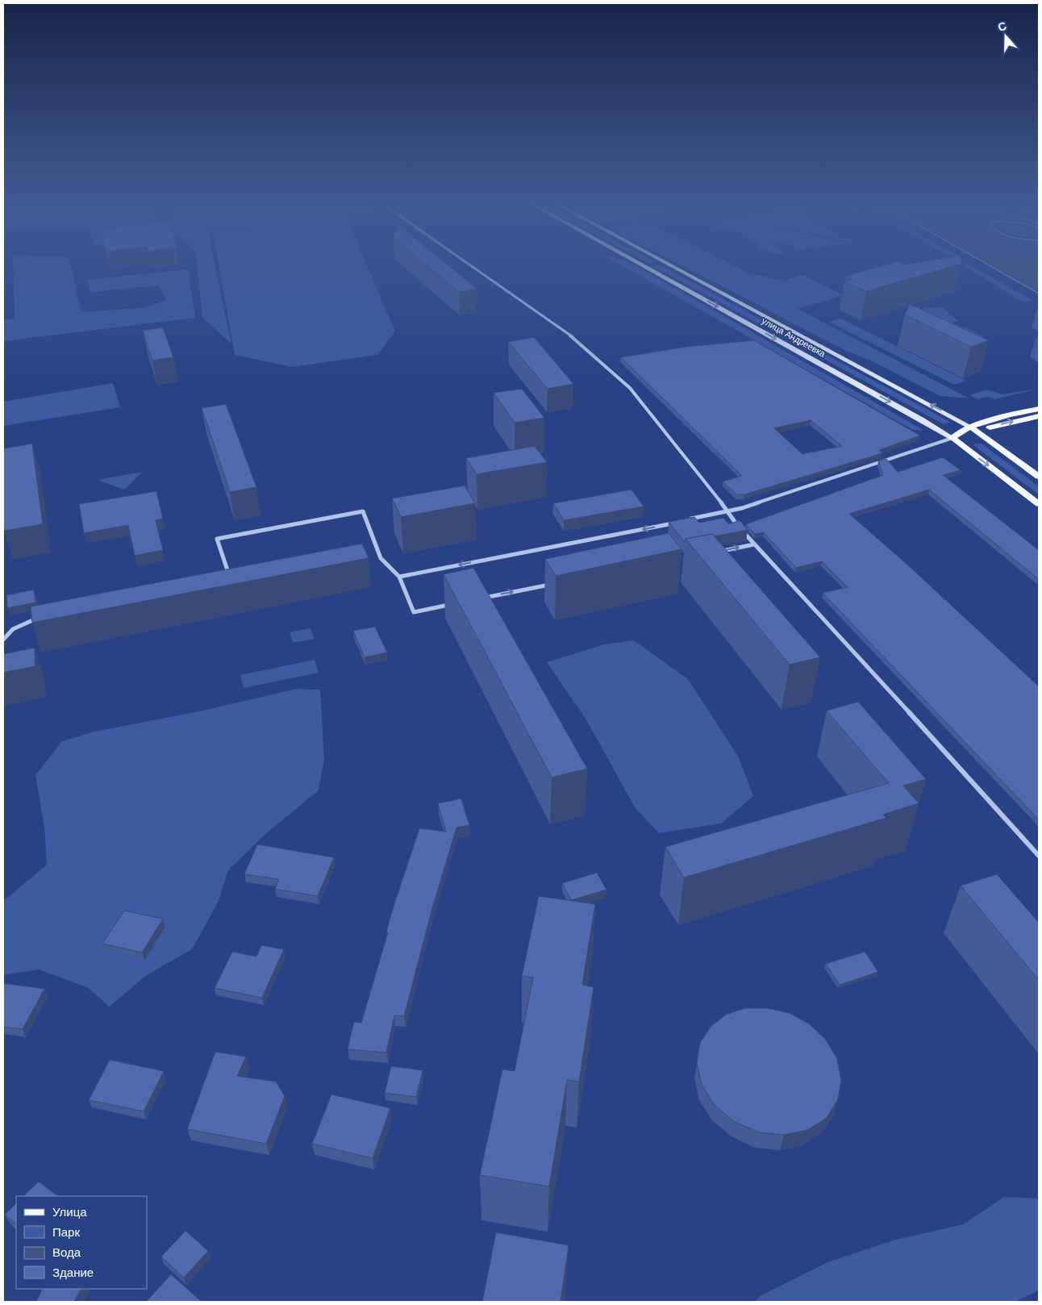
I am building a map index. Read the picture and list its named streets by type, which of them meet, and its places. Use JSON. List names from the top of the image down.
{
  "streets": {
    "main road": ["улица Андреевка"]
  },
  "legend": [
    "Улица",
    "Парк",
    "Вода",
    "Здание"
  ],
  "north": "top"
}
